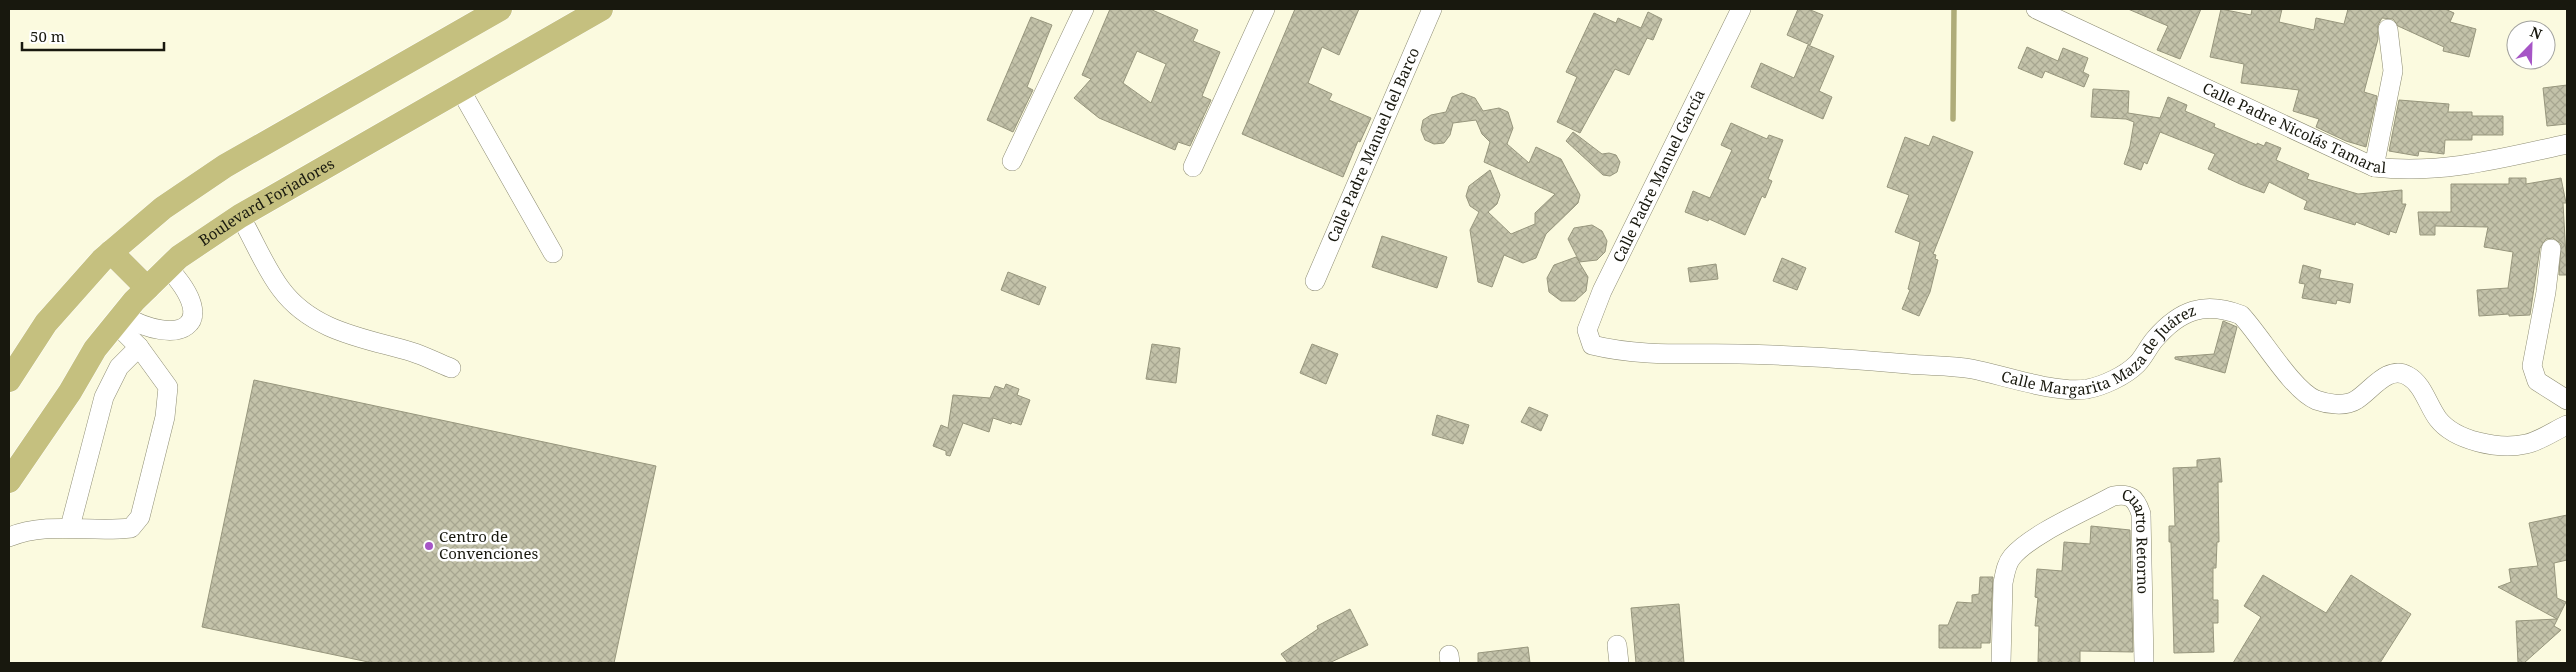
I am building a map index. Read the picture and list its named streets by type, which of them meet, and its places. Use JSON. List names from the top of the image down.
{
  "streets": {
    "main road": ["Boulevard Forjadores"],
    "street": [
      "Calle Padre Nicolás Tamaral",
      "Calle Padre Manuel del Barco",
      "Calle Padre Manuel García",
      "Calle Margarita Maza de Juárez",
      "Cuarto Retorno"
    ]
  },
  "crossings": [
    ["Calle Padre Manuel García", "Calle Margarita Maza de Juárez"]
  ],
  "places": ["Centro de Convenciones"],
  "scale_bar": "50 m",
  "north": "top right"
}
